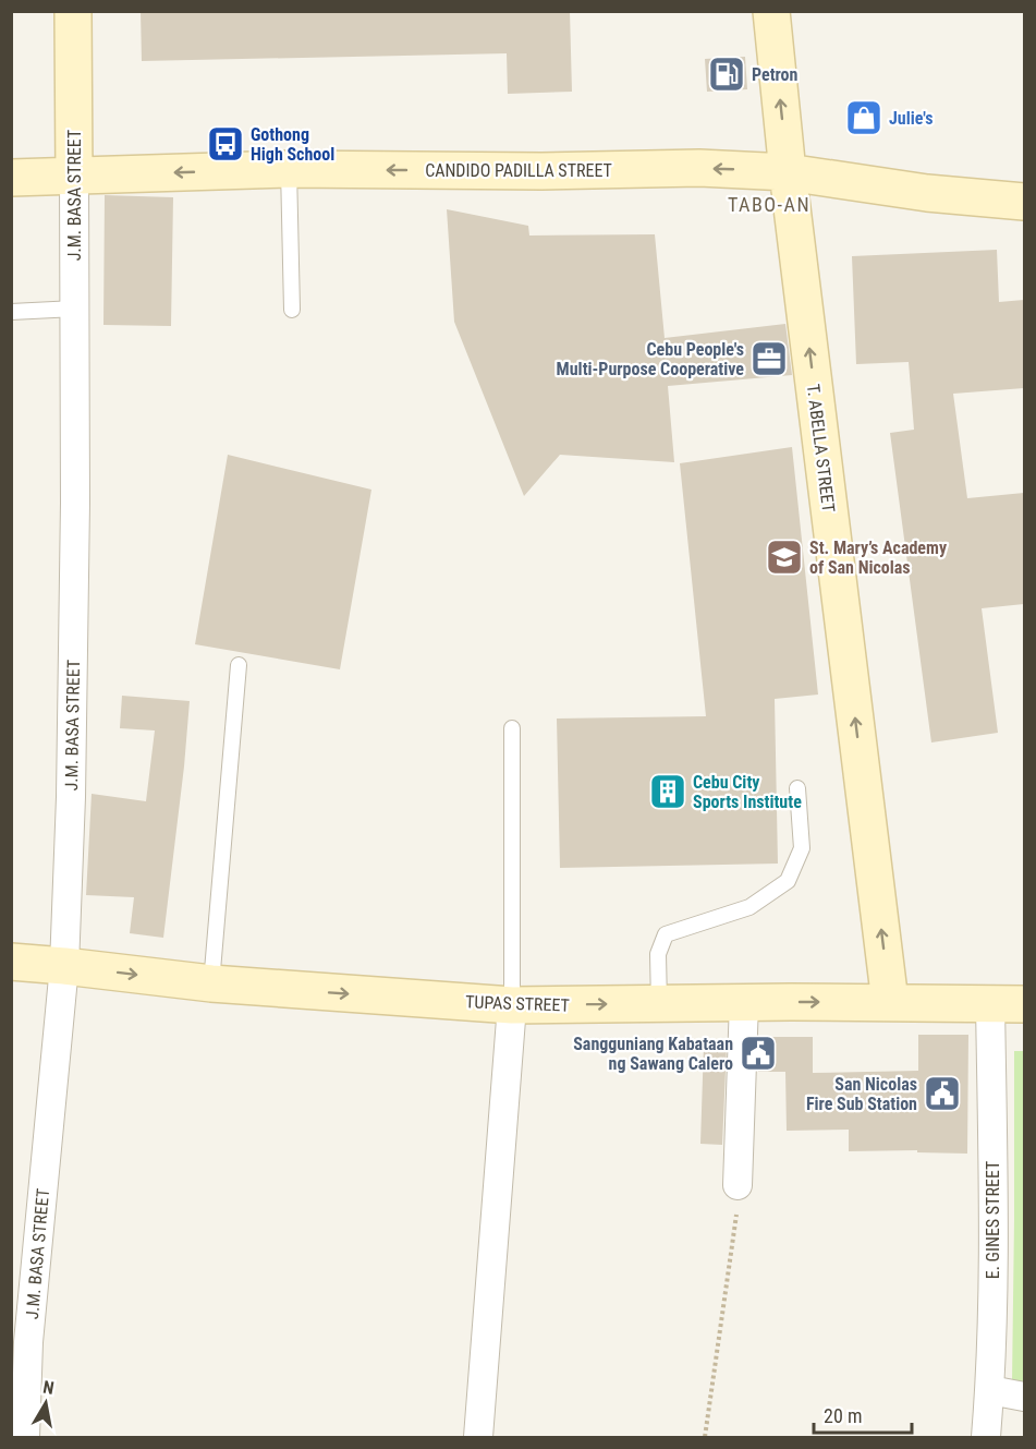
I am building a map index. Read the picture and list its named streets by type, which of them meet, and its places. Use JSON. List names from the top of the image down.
{
  "streets": {
    "street": [
      "CANDIDO PADILLA STREET",
      "J.M. BASA STREET",
      "T. ABELLA STREET",
      "TUPAS STREET",
      "E. GINES STREET"
    ]
  },
  "crossings": [
    ["CANDIDO PADILLA STREET", "J.M. BASA STREET"],
    ["CANDIDO PADILLA STREET", "T. ABELLA STREET"],
    ["J.M. BASA STREET", "TUPAS STREET"],
    ["T. ABELLA STREET", "TUPAS STREET"],
    ["TUPAS STREET", "E. GINES STREET"]
  ],
  "one_way": ["CANDIDO PADILLA STREET", "T. ABELLA STREET", "TUPAS STREET"],
  "districts": ["TABO-AN"],
  "places": {
    "fuel station": ["Petron"],
    "shop": ["Julie's"],
    "bus stop": ["Gothong High School"],
    "office": ["Cebu People's Multi-Purpose Cooperative"],
    "school or university": ["St. Mary’s Academy of San Nicolas"],
    "building": ["Cebu City Sports Institute"],
    "public building": ["Sangguniang Kabataan ng Sawang Calero", "San Nicolas Fire Sub Station"]
  },
  "scale_bar": "20 m",
  "north": "top"
}
